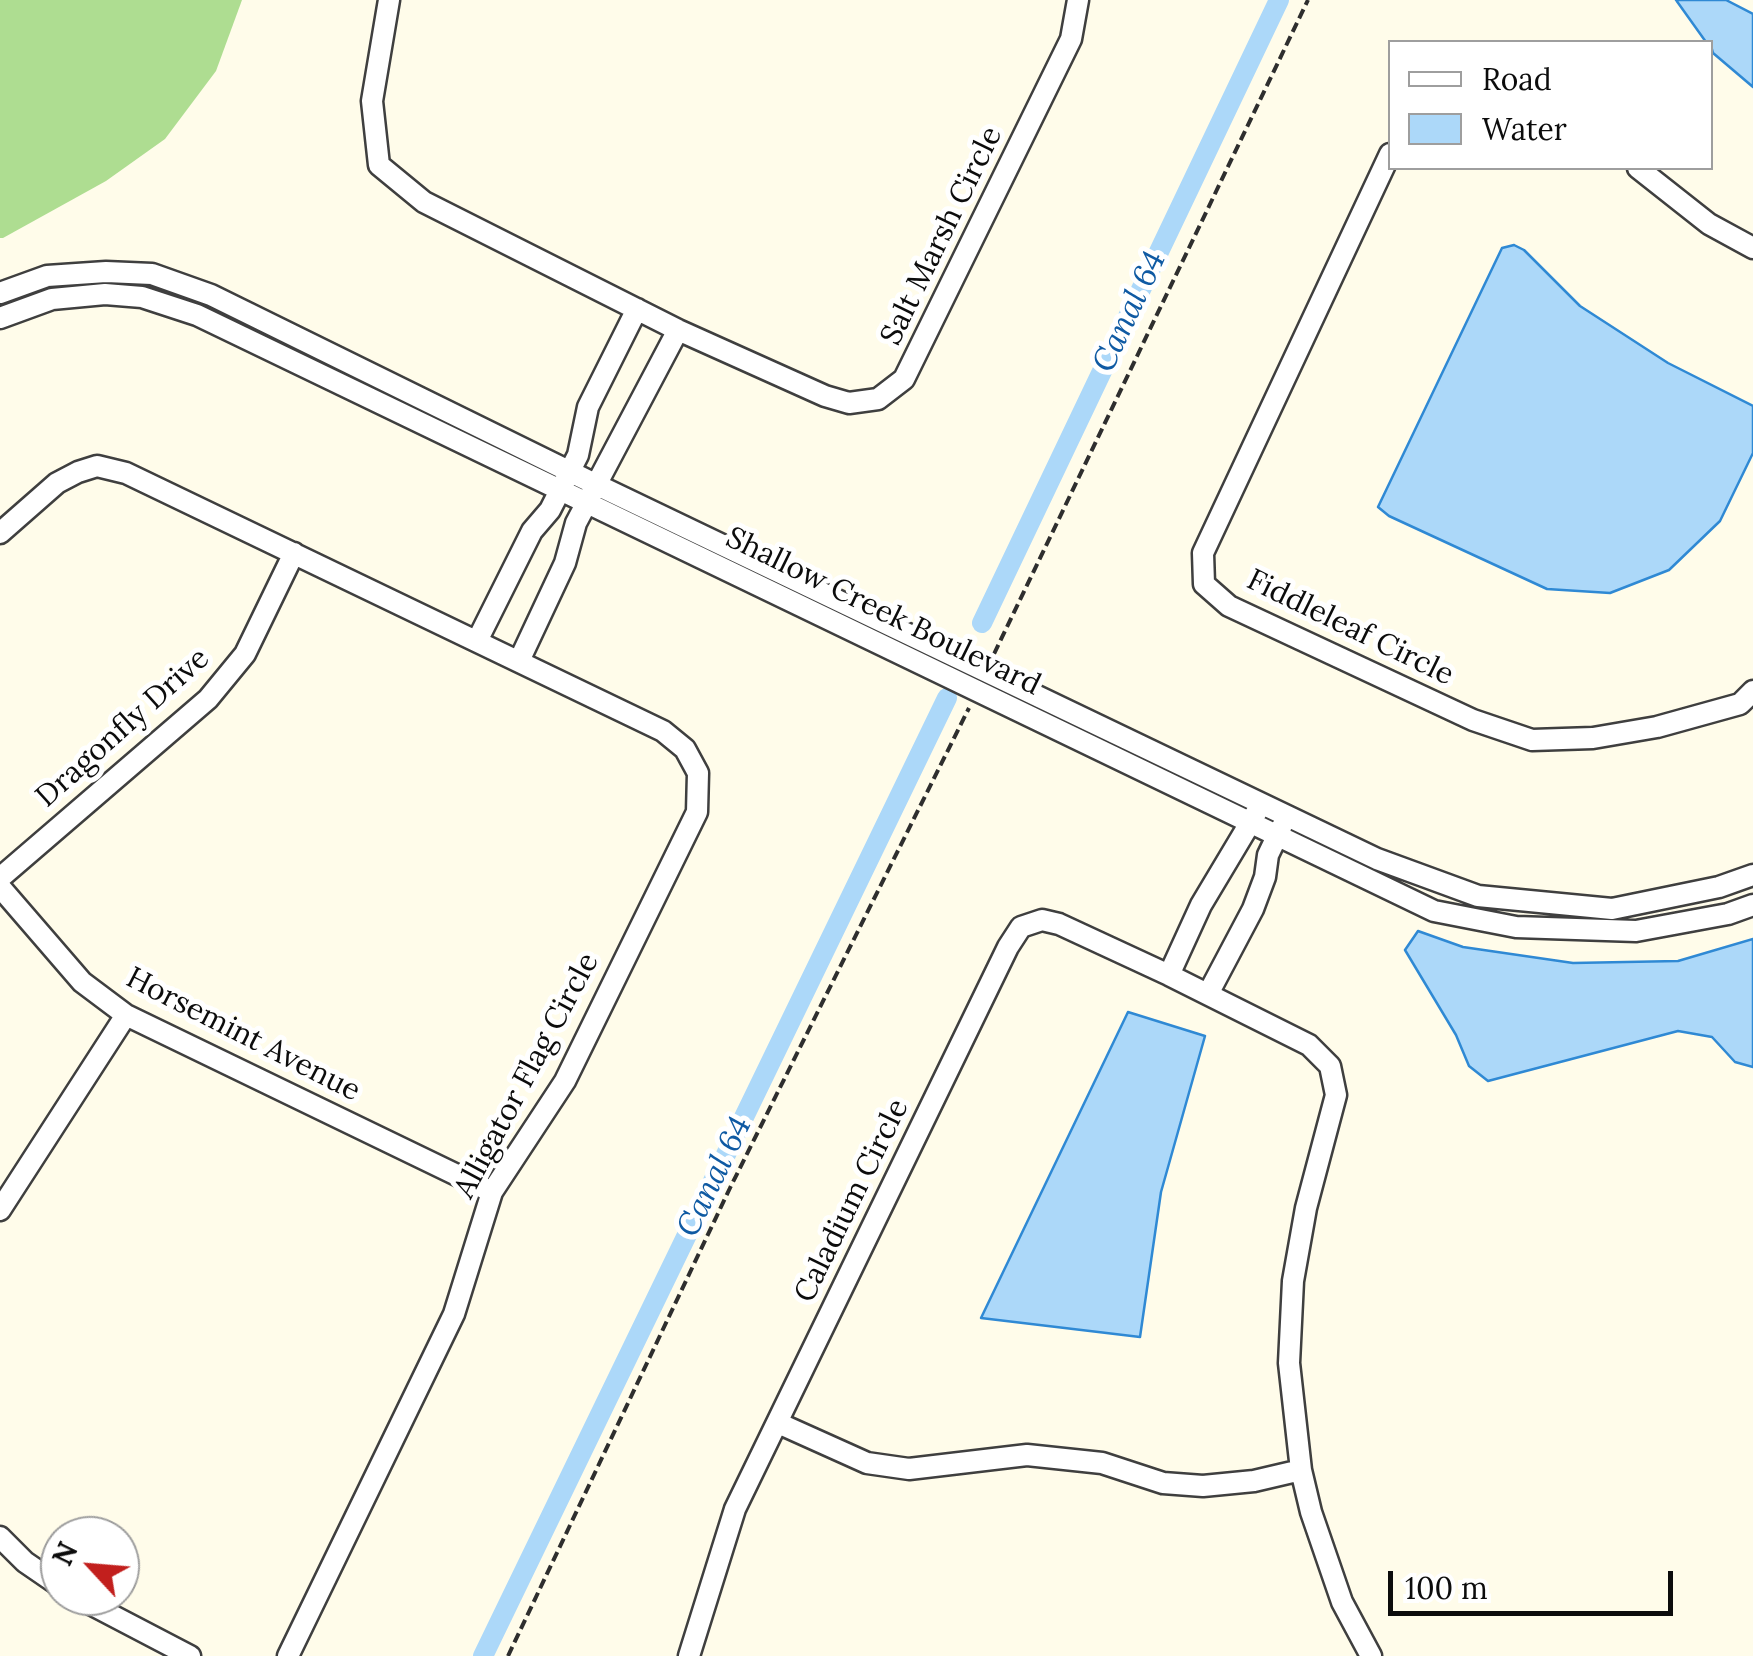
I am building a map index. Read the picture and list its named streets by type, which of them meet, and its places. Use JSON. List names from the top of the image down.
{
  "streets": {
    "street": [
      "Salt Marsh Circle",
      "Shallow Creek Boulevard",
      "Fiddleleaf Circle",
      "Dragonfly Drive",
      "Horsemint Avenue",
      "Alligator Flag Circle",
      "Caladium Circle"
    ]
  },
  "crossings": [
    ["Dragonfly Drive", "Alligator Flag Circle"],
    ["Horsemint Avenue", "Alligator Flag Circle"]
  ],
  "water": ["Canal 64"],
  "legend": ["Road", "Water"],
  "scale_bar": "100 m",
  "north": "top left"
}
